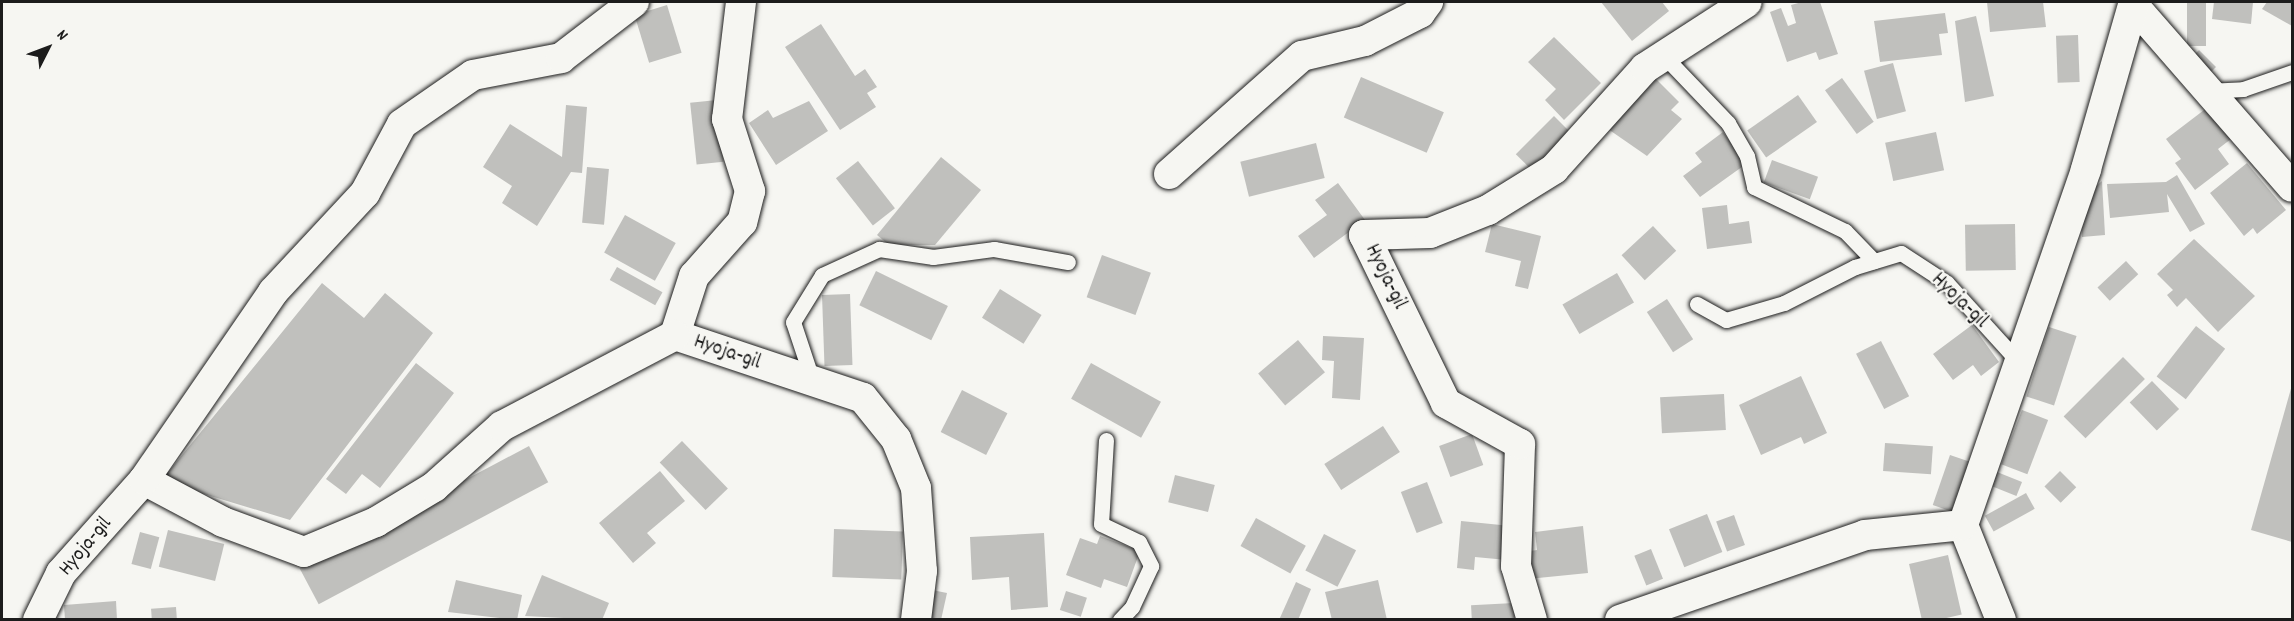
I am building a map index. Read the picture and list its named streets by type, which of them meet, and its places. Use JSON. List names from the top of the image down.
{
  "streets": {
    "street": ["Hyoja-gil"]
  },
  "north": "top right"
}
